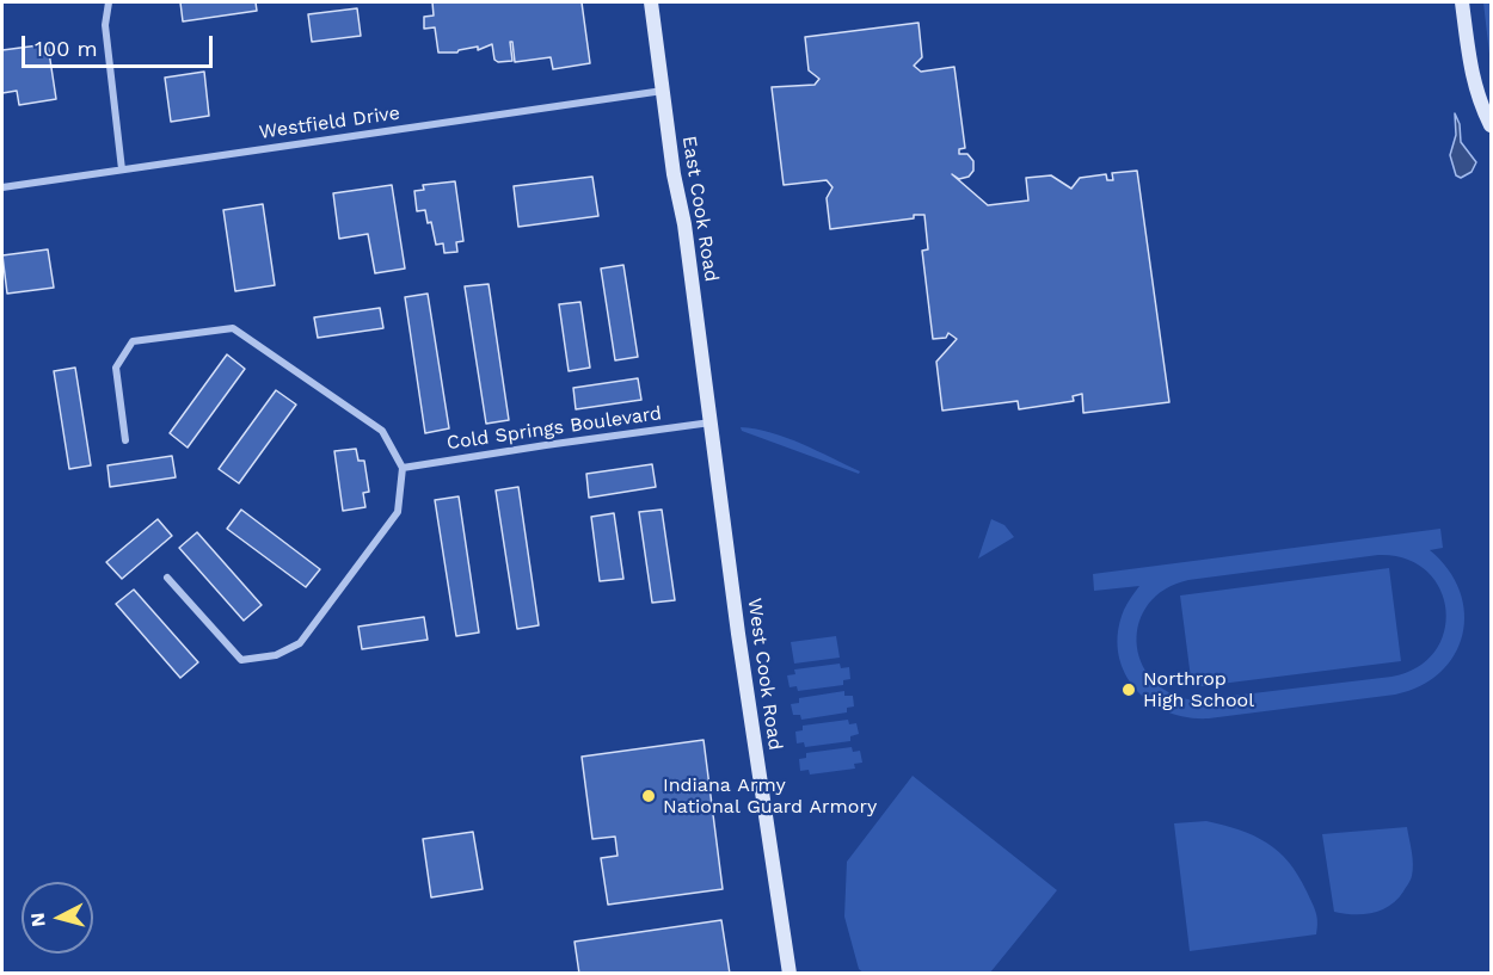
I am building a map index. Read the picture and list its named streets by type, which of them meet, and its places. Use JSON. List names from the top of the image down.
{
  "streets": {
    "main road": ["East Cook Road", "West Cook Road"],
    "street": ["Westfield Drive", "Cold Springs Boulevard"]
  },
  "crossings": [
    ["Westfield Drive", "East Cook Road"],
    ["East Cook Road", "Cold Springs Boulevard"],
    ["East Cook Road", "West Cook Road"],
    ["Cold Springs Boulevard", "West Cook Road"]
  ],
  "places": ["Northrop High School", "Indiana Army National Guard Armory"],
  "scale_bar": "100 m",
  "north": "left"
}
